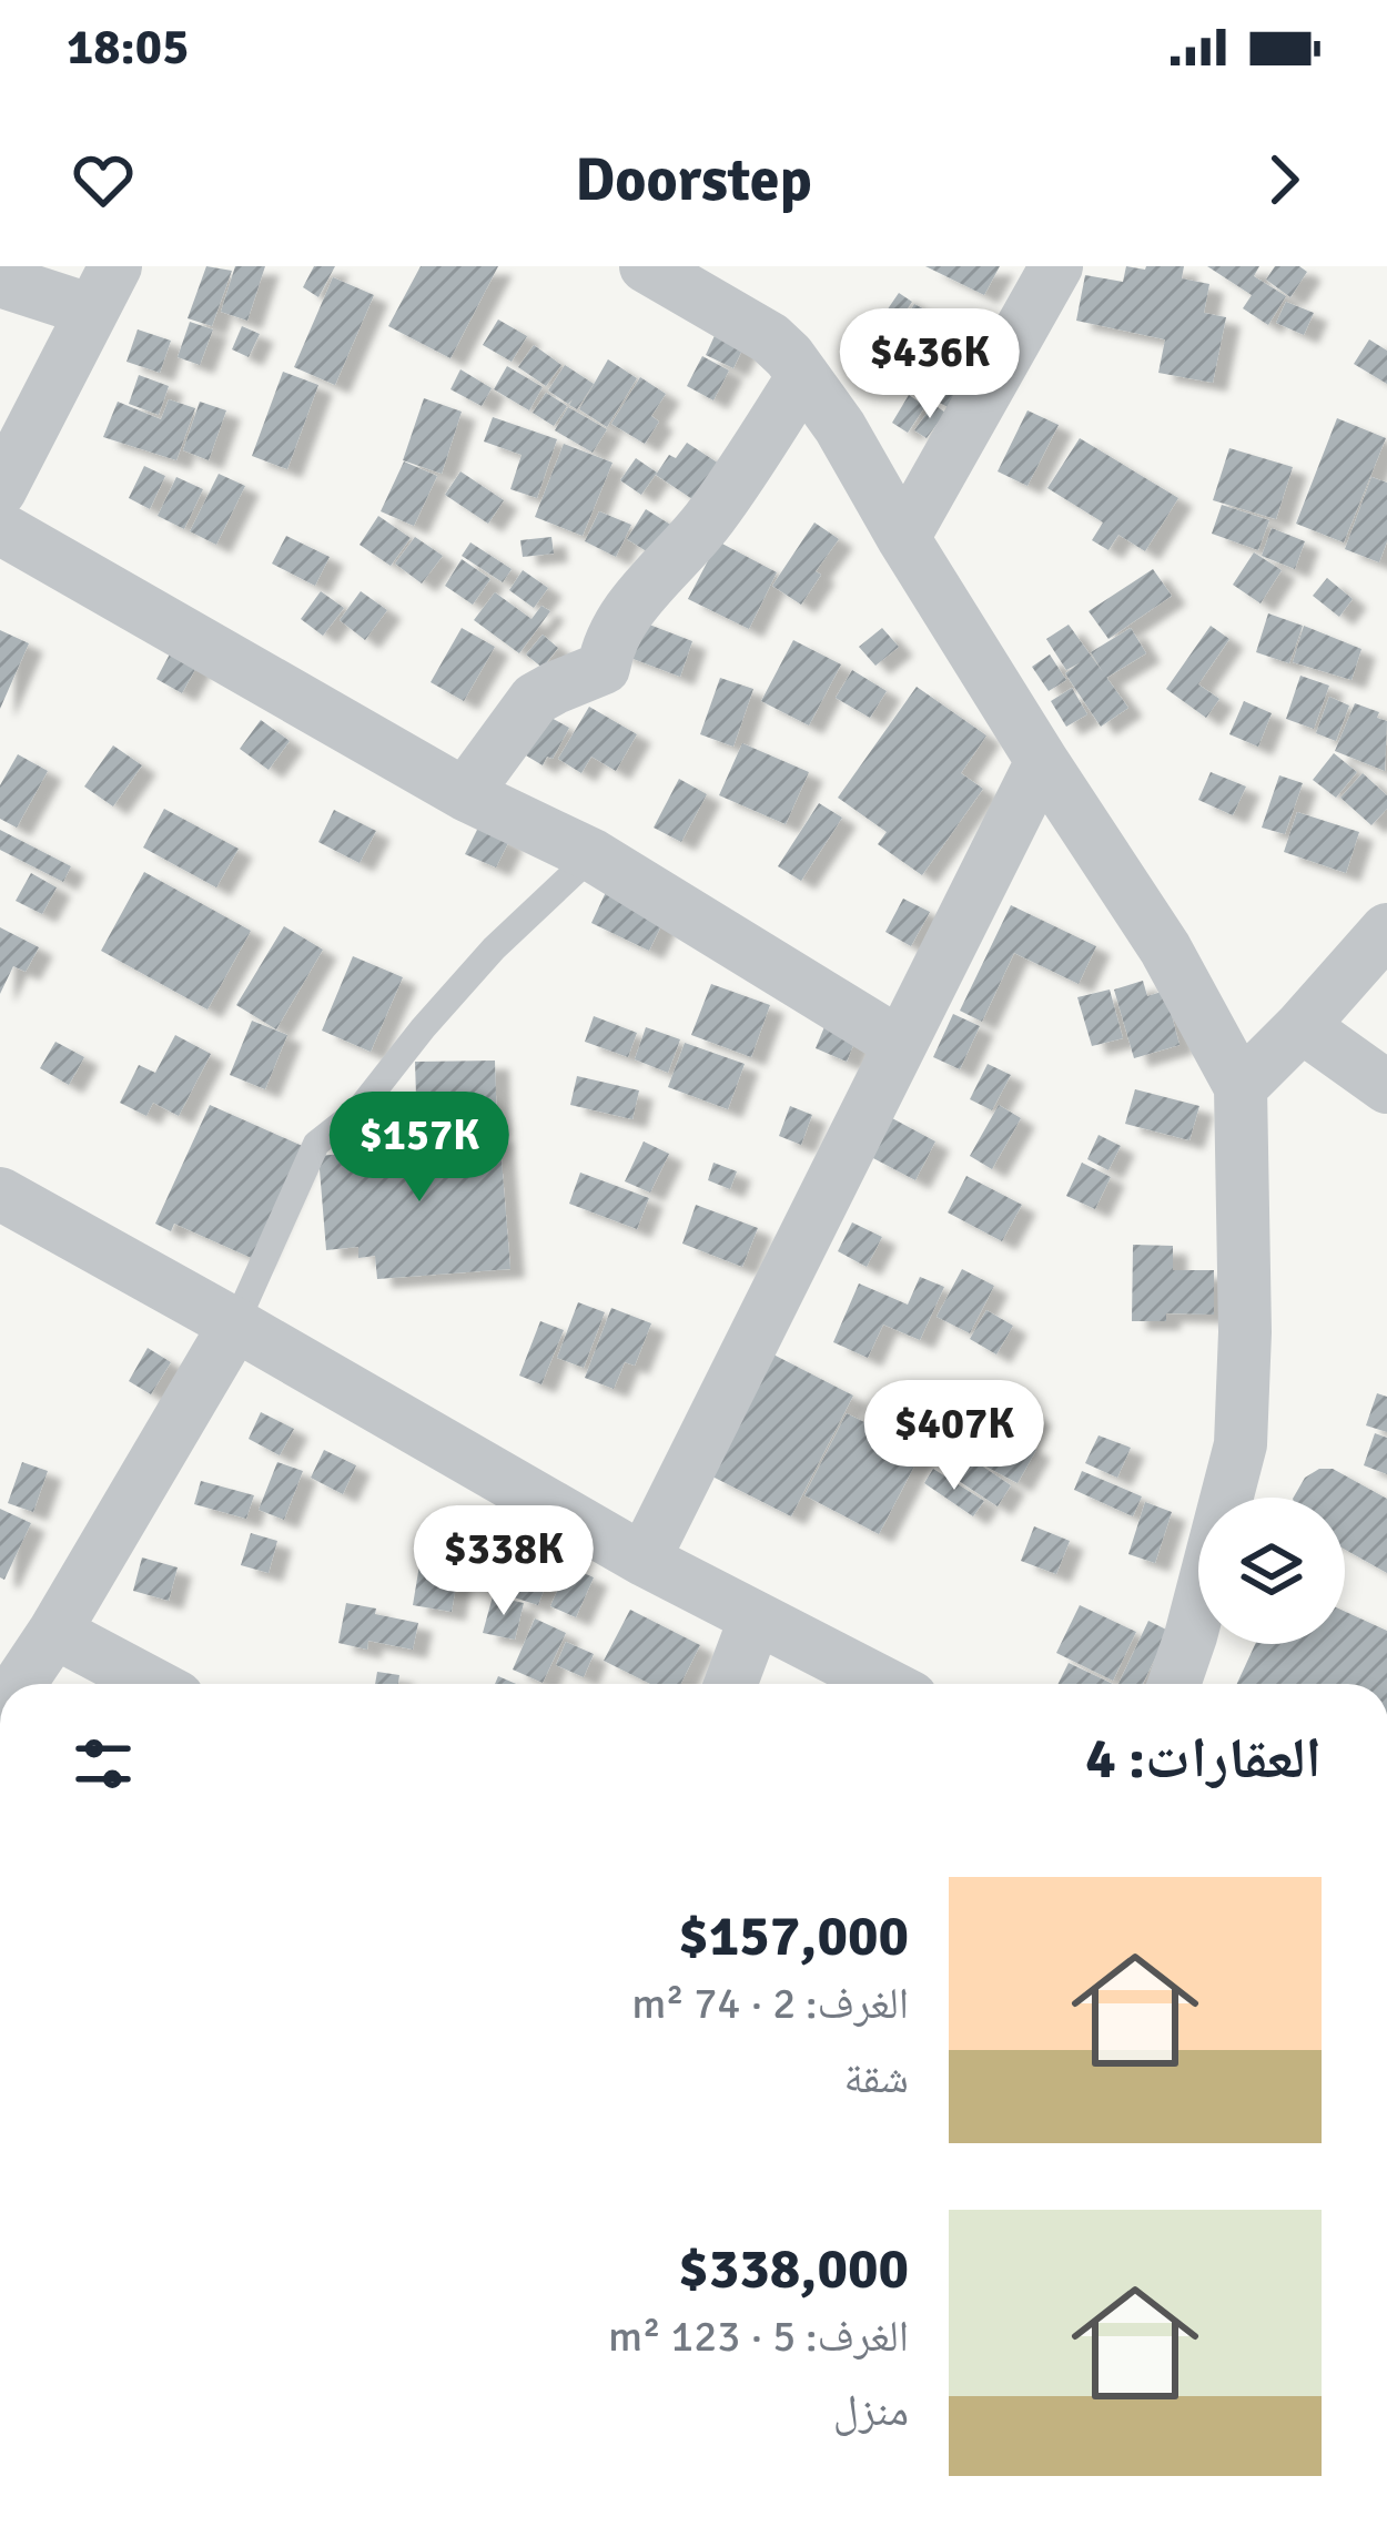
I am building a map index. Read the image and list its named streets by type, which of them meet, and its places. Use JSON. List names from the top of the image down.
{
  "page": {
    "status": "18:05",
    "header": "Doorstep",
    "price": [
      "$436K",
      "$157K",
      "$407K",
      "$338K"
    ],
    "heading": "العقارات: 4",
    "list": [
      {
        "name": "$157,000",
        "note": "الغرف: 2 · 74 m² · شقة"
      },
      {
        "name": "$338,000",
        "note": "الغرف: 5 · 123 m² · منزل"
      }
    ]
  }
}
